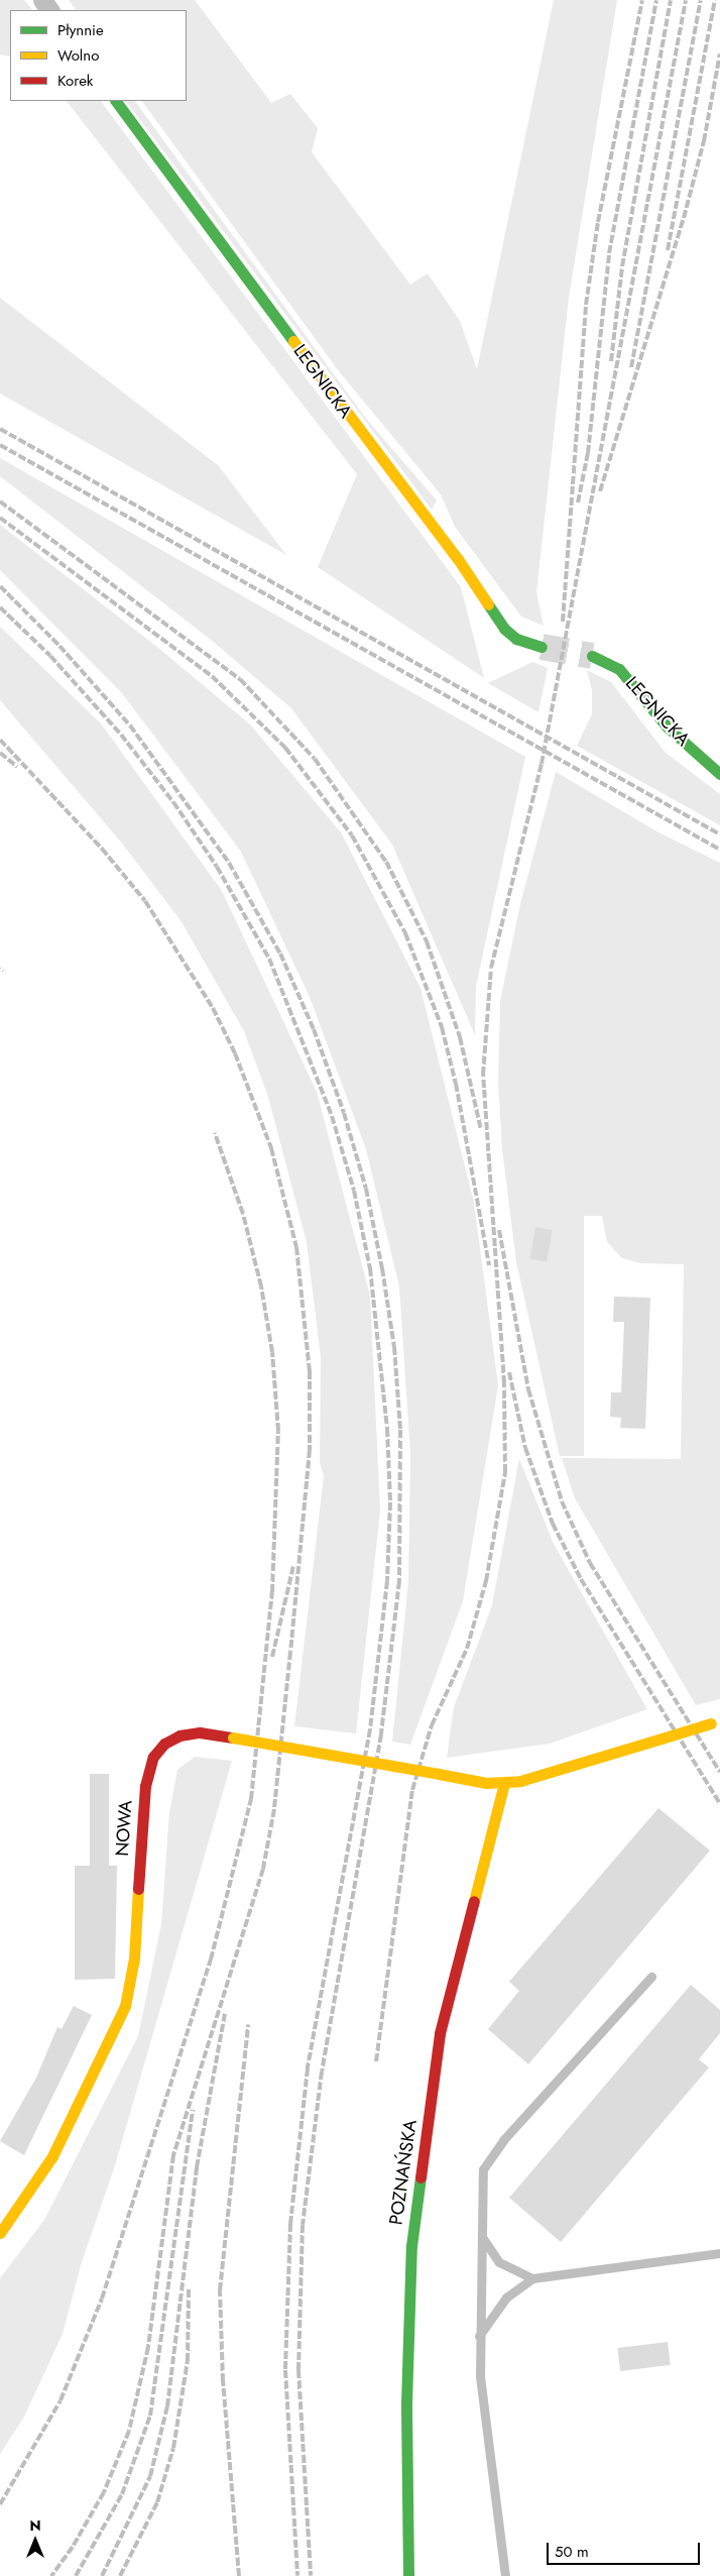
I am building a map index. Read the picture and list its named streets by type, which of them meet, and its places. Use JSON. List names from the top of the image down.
{
  "streets": {
    "street": ["LEGNICKA", "NOWA", "POZNAŃSKA"]
  },
  "crossings": [
    ["NOWA", "POZNAŃSKA"]
  ],
  "legend": ["Płynnie", "Wolno", "Korek"],
  "scale_bar": "50 m",
  "north": "top"
}
